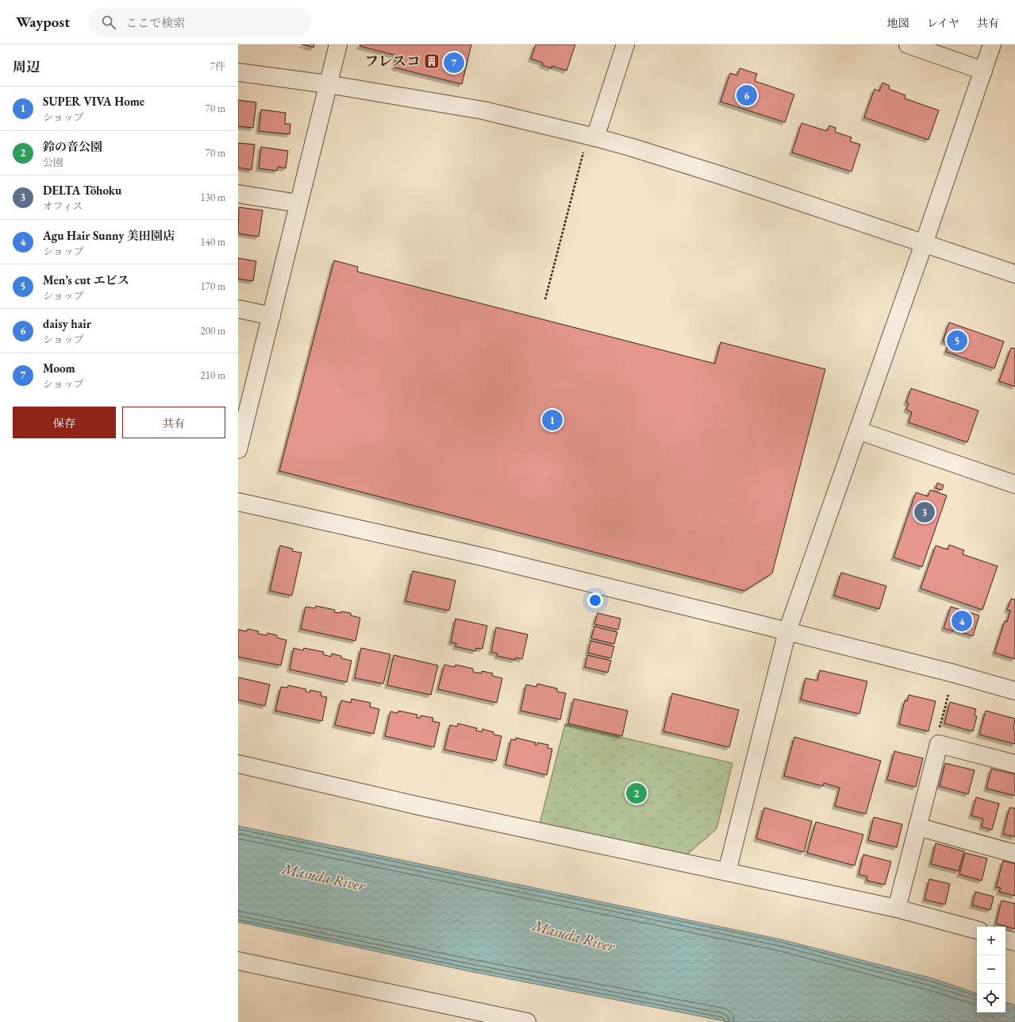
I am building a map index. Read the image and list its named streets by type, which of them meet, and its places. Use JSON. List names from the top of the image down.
{
  "water": ["Masuda River"],
  "places": {
    "building": ["フレスコ"]
  },
  "page": {
    "header": "Waypost",
    "search": "ここで検索",
    "nav": ["地図", "レイヤ", "共有"],
    "heading": ["周辺", "7件"],
    "pins": [
      "7",
      "6",
      "5",
      "1",
      "3",
      "4",
      "2"
    ],
    "list": [
      {
        "mark": "1",
        "name": "SUPER VIVA Home",
        "note": "ショップ",
        "value": "70 m"
      },
      {
        "mark": "2",
        "name": "鈴の音公園",
        "note": "公園",
        "value": "70 m"
      },
      {
        "mark": "3",
        "name": "DELTA Tōhoku",
        "note": "オフィス",
        "value": "130 m"
      },
      {
        "mark": "4",
        "name": "Agu Hair Sunny 美田園店",
        "note": "ショップ",
        "value": "140 m"
      },
      {
        "mark": "5",
        "name": "Men’s cut エビス",
        "note": "ショップ",
        "value": "170 m"
      },
      {
        "mark": "6",
        "name": "daisy hair",
        "note": "ショップ",
        "value": "200 m"
      },
      {
        "mark": "7",
        "name": "Moom",
        "note": "ショップ",
        "value": "210 m"
      }
    ],
    "buttons": ["保存", "共有"],
    "map_buttons": ["+", "−"]
  }
}
